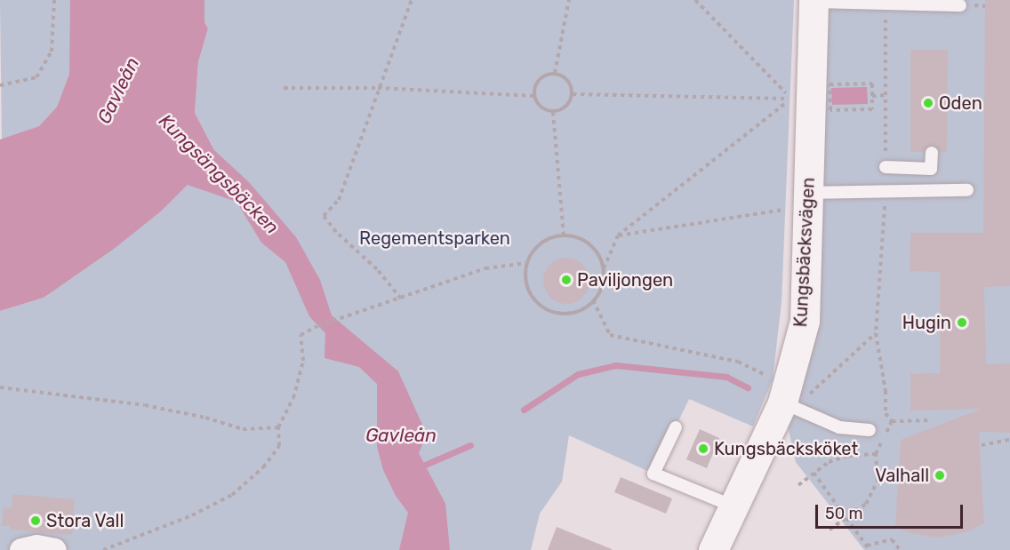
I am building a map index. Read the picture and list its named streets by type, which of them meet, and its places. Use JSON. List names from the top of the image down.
{
  "streets": {
    "street": ["Kungsbäcksvägen"]
  },
  "water": ["Gavleån", "Kungsängsbäcken"],
  "parks": ["Regementsparken"],
  "places": [
    "Oden",
    "Paviljongen",
    "Hugin",
    "Kungsbäcksköket",
    "Valhall",
    "Stora Vall"
  ],
  "scale_bar": "50 m"
}
